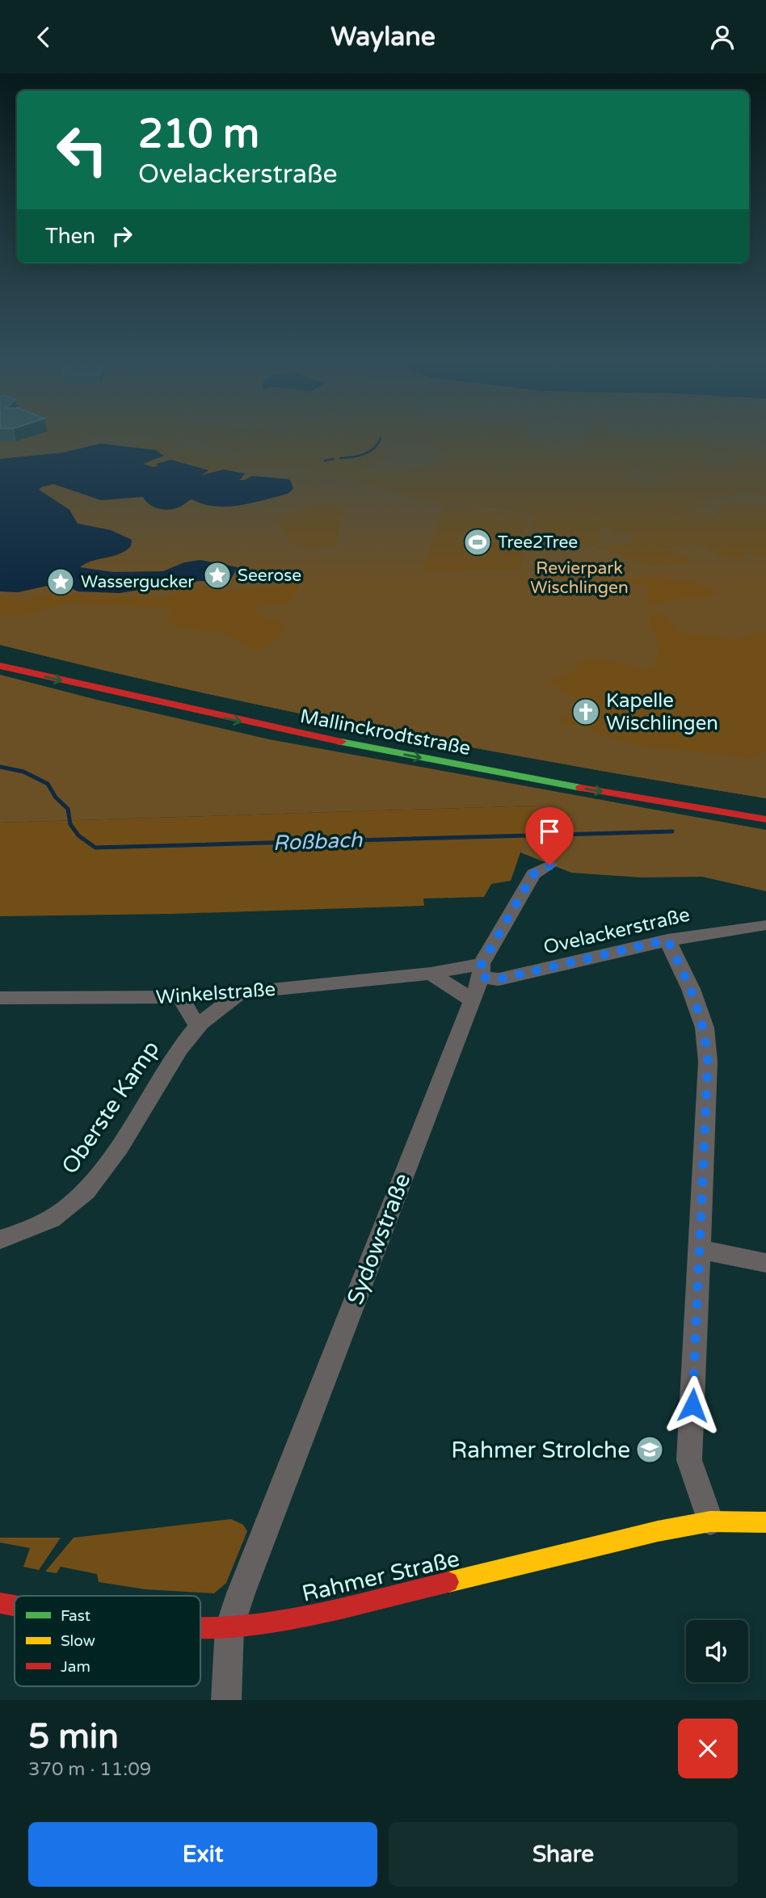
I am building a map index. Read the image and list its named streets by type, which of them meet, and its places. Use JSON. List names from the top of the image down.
{
  "streets": {
    "main road": ["Mallinckrodtstraße", "Rahmer Straße"],
    "street": [
      "Ovelackerstraße",
      "Winkelstraße",
      "Oberste Kamp",
      "Sydowstraße"
    ]
  },
  "crossings": [
    ["Ovelackerstraße", "Winkelstraße"],
    ["Ovelackerstraße", "Sydowstraße"],
    ["Winkelstraße", "Oberste Kamp"],
    ["Winkelstraße", "Sydowstraße"],
    ["Sydowstraße", "Rahmer Straße"]
  ],
  "water": ["Roßbach"],
  "parks": ["Revierpark Wischlingen"],
  "places": {
    "sports": ["Tree2Tree"],
    "place": ["Seerose", "Wassergucker"],
    "church": ["Kapelle Wischlingen"],
    "school or university": ["Rahmer Strolche"]
  },
  "legend": ["Fast", "Slow", "Jam"],
  "page": {
    "header": "Waylane",
    "turn": ["210 m", "Ovelackerstraße"],
    "then": "Then",
    "heading": ["5 min", "370 m · 11:09"],
    "buttons": ["Exit", "Share"]
  }
}
